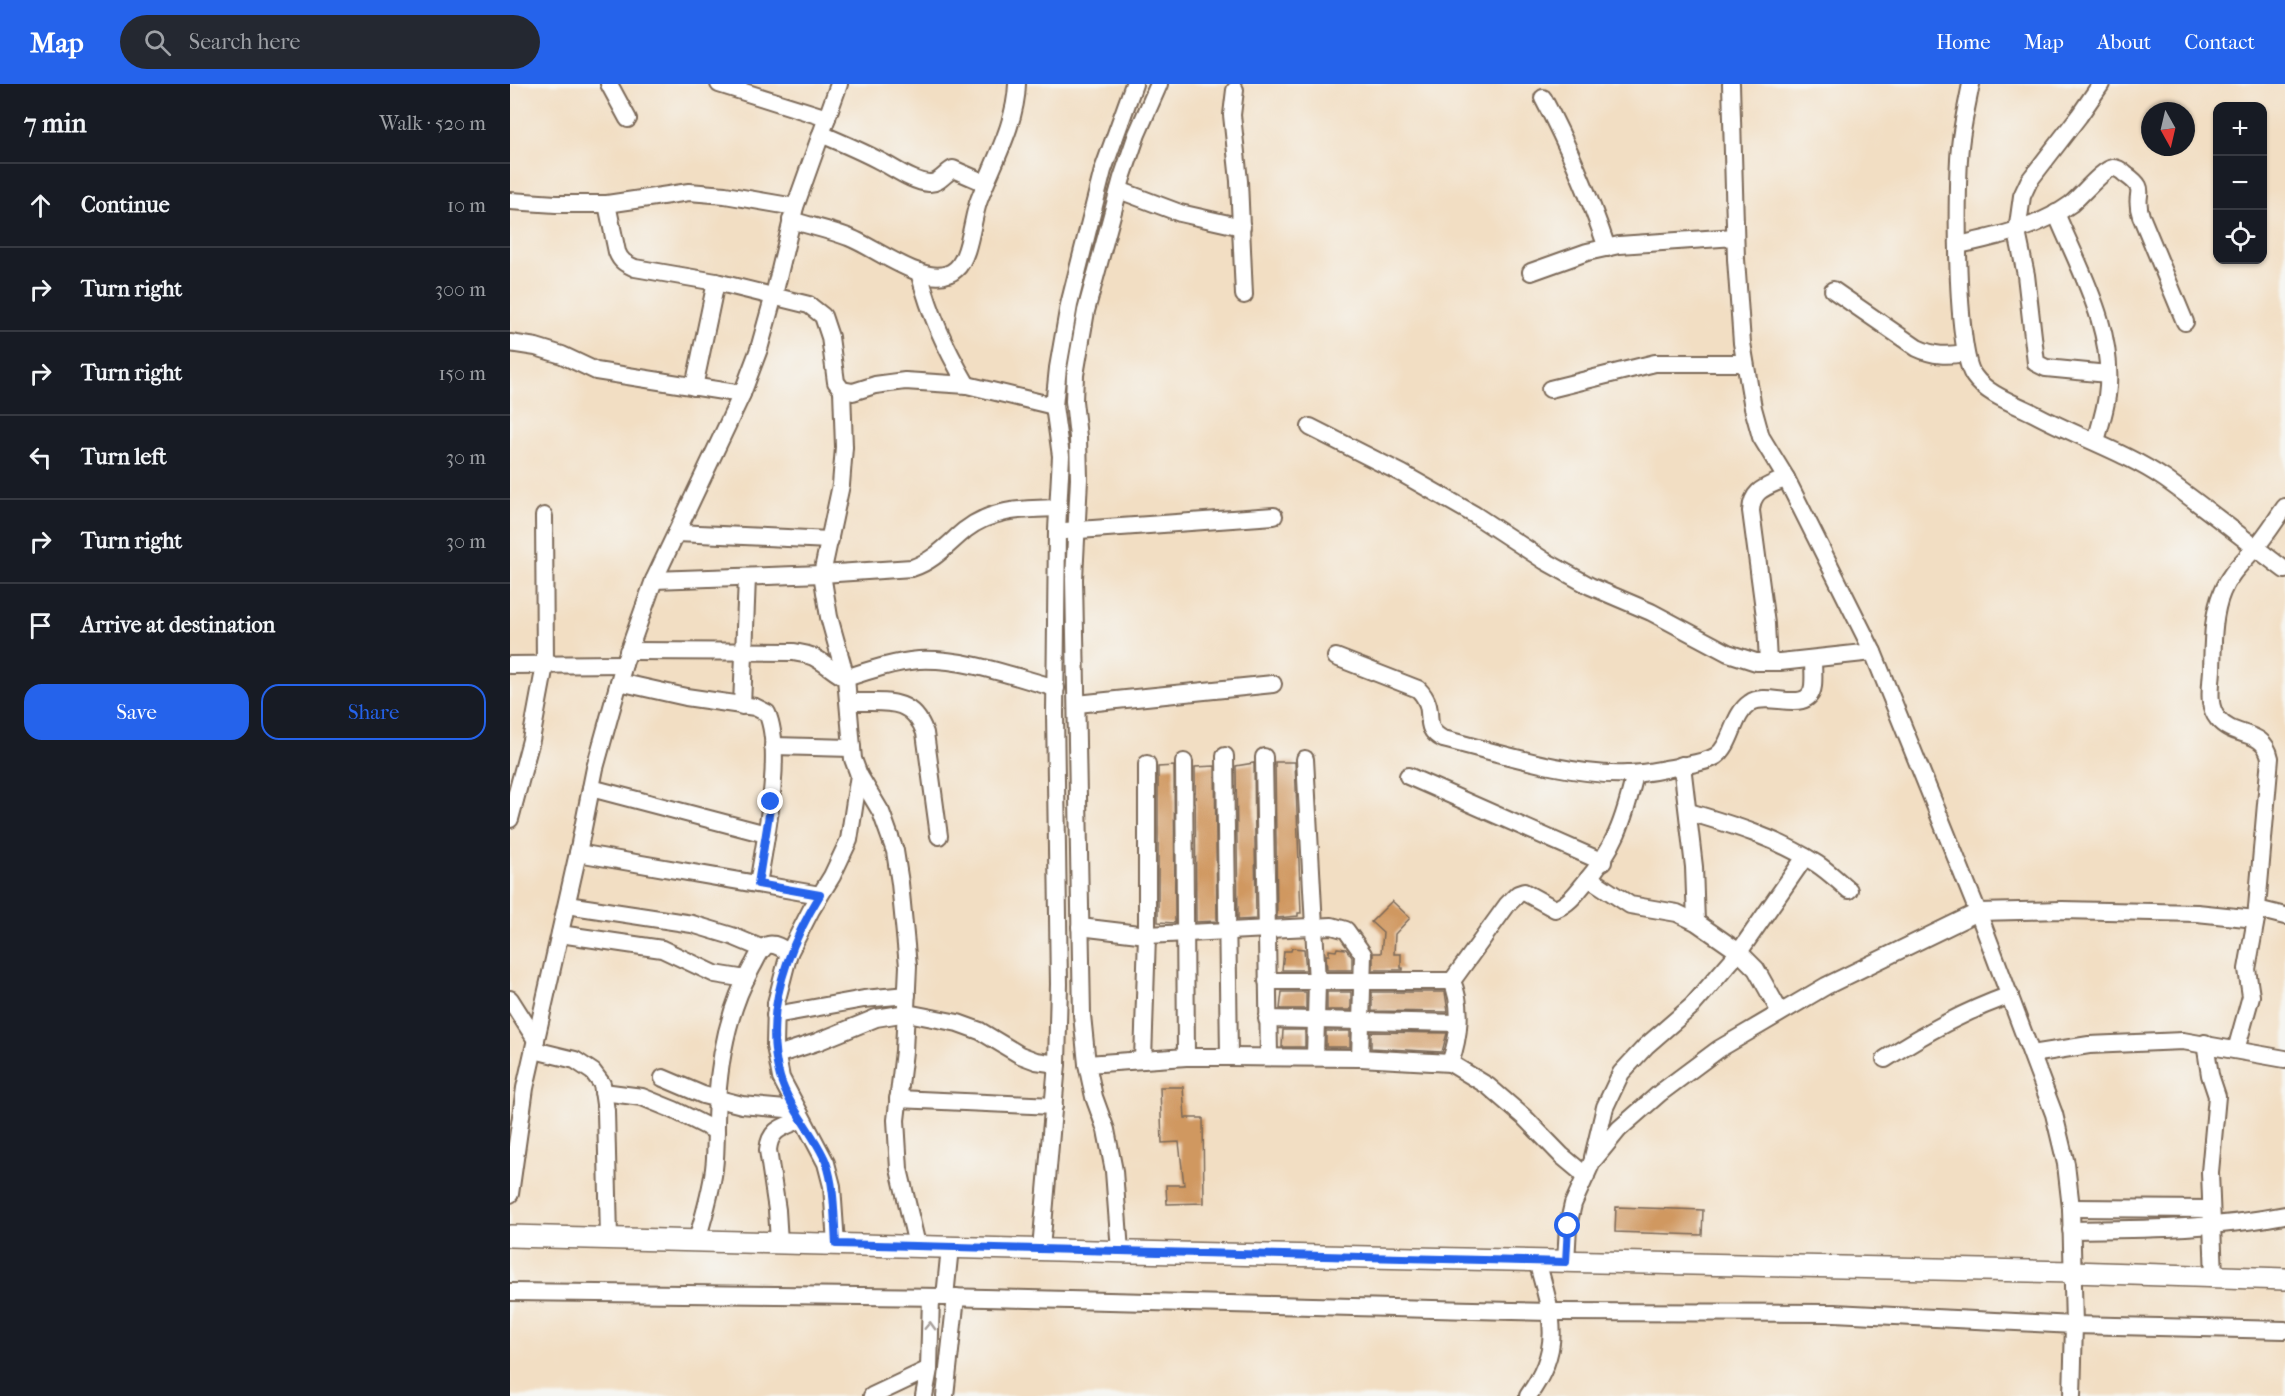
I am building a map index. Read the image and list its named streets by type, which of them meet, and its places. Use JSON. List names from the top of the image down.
{
  "north": "bottom",
  "page": {
    "header": "Map",
    "search": "Search here",
    "nav": [
      "Home",
      "Map",
      "About",
      "Contact"
    ],
    "heading": ["7 min", "Walk · 520 m"],
    "map_buttons": ["+", "−"],
    "list": [
      ["Continue", "10 m"],
      ["Turn right", "300 m"],
      ["Turn right", "150 m"],
      ["Turn left", "30 m"],
      ["Turn right", "30 m"],
      "Arrive at destination"
    ],
    "buttons": ["Save", "Share"]
  }
}
